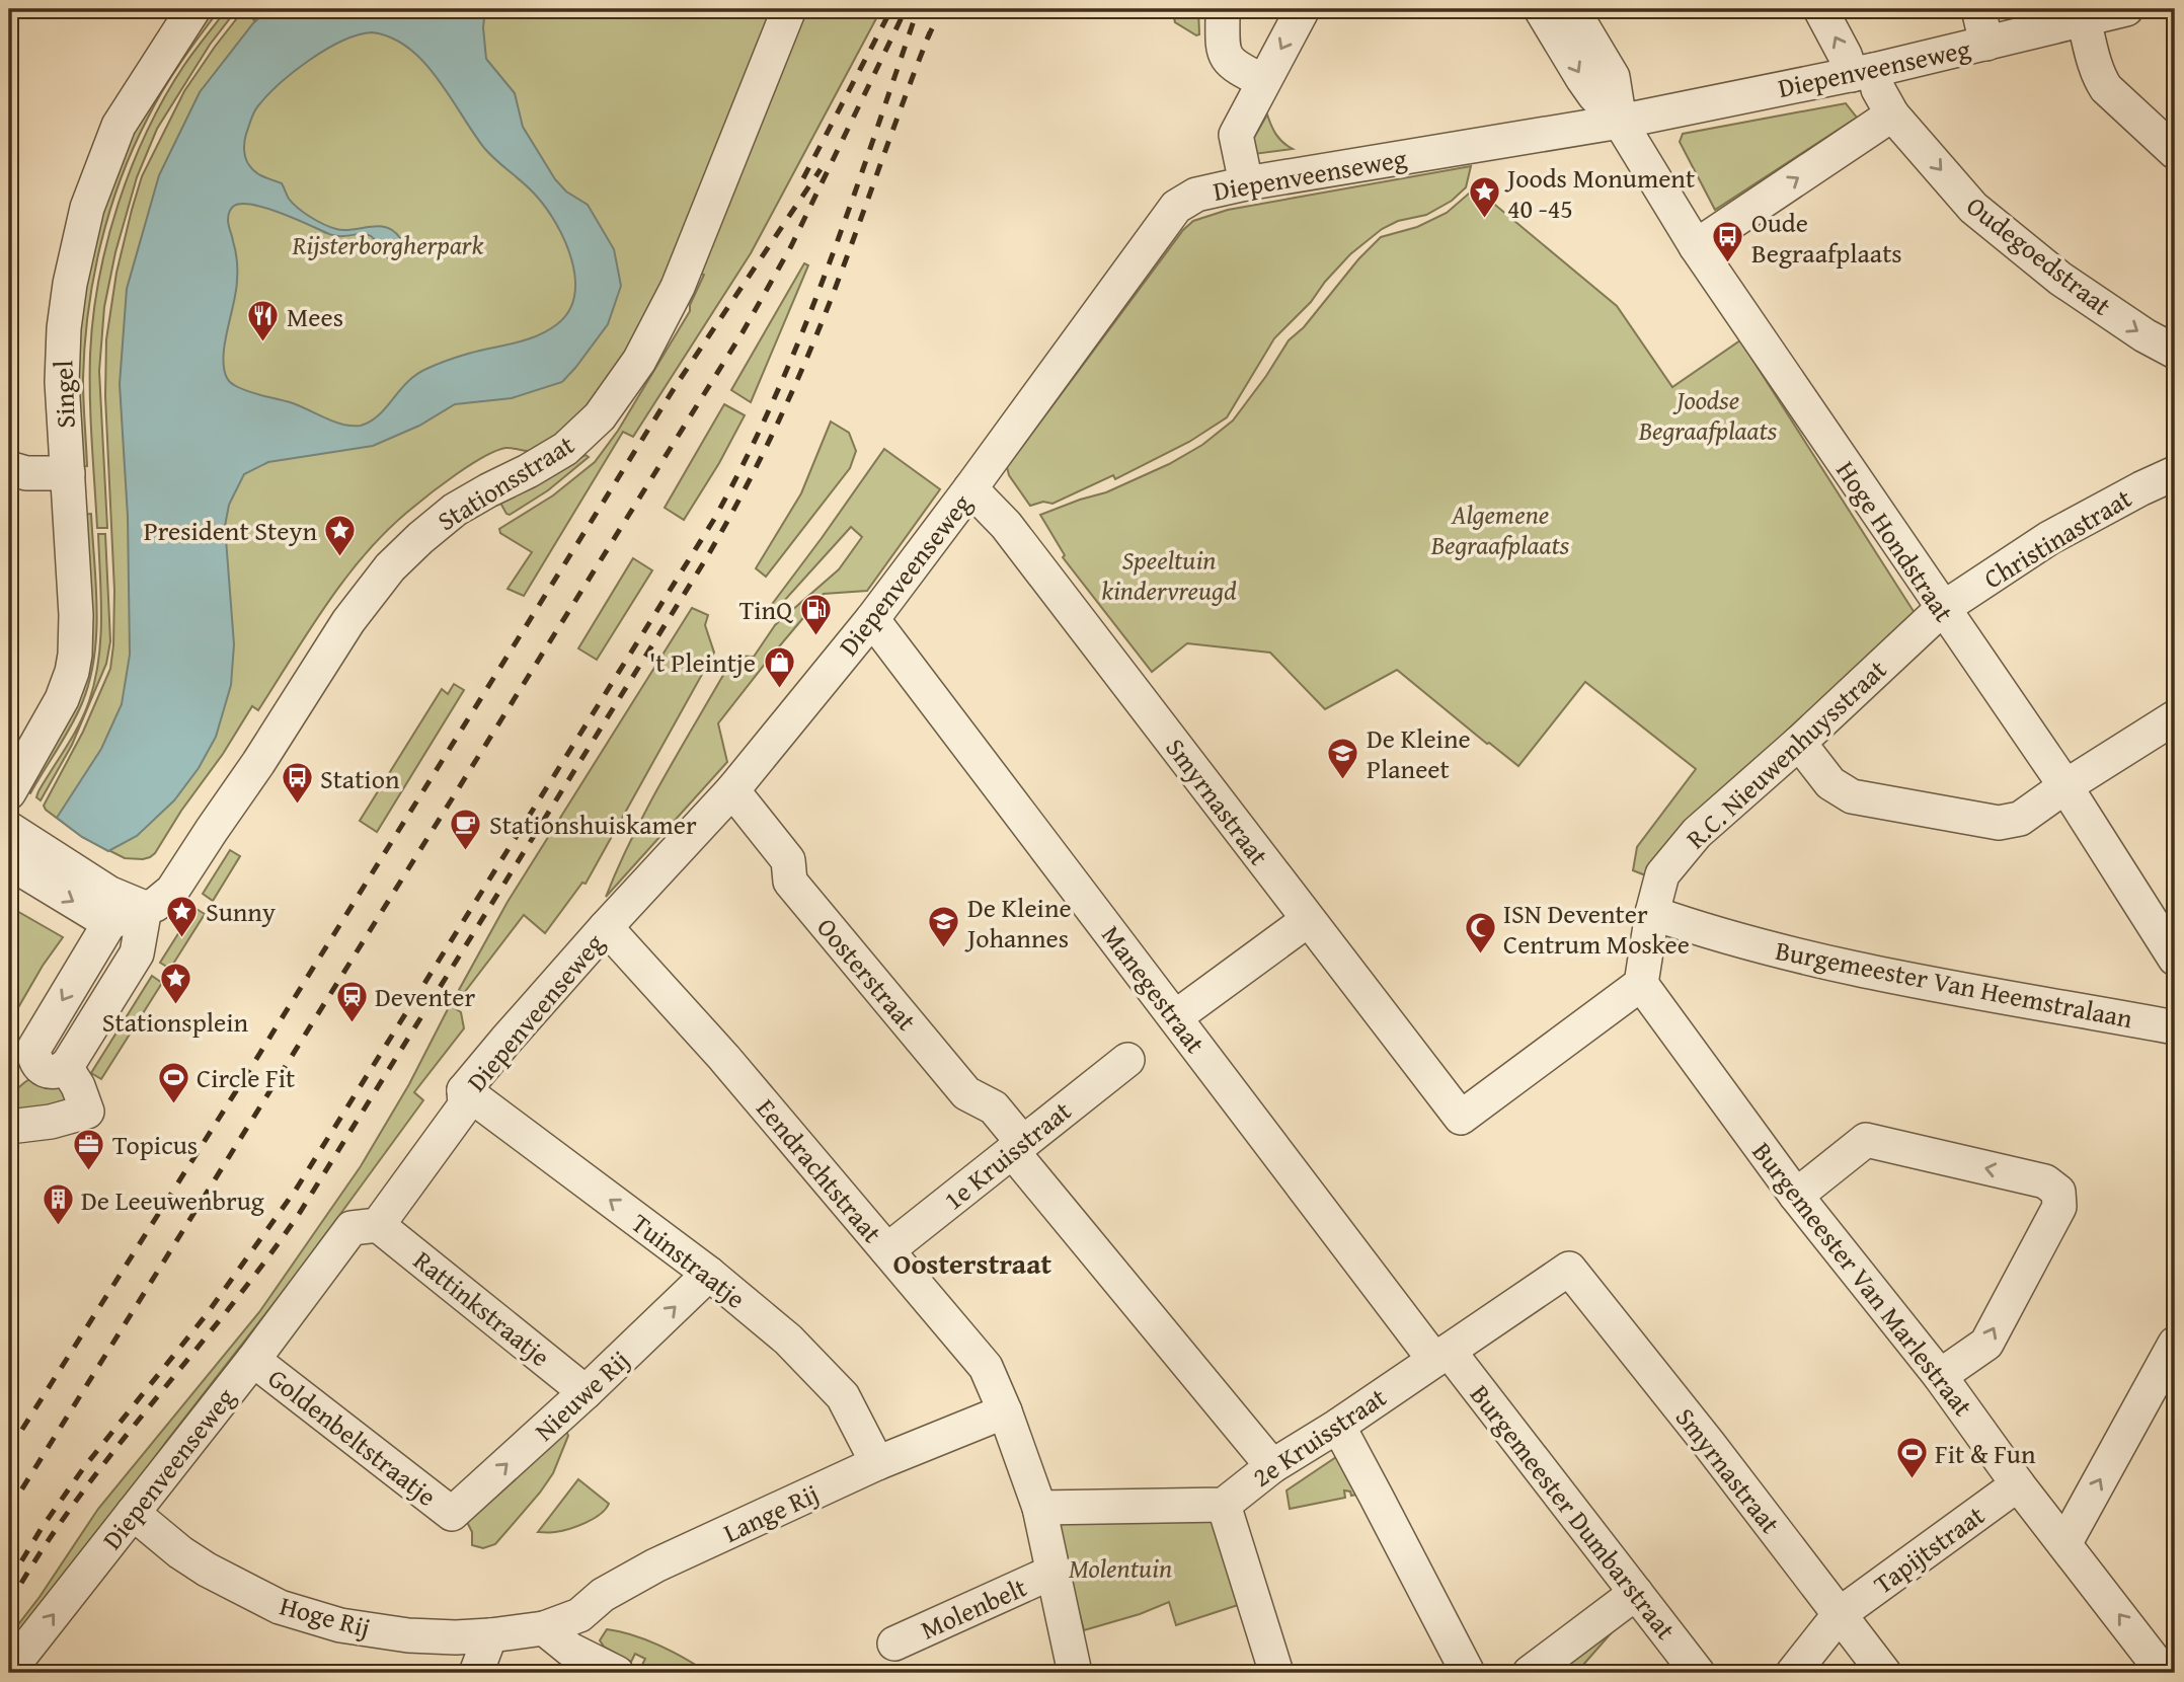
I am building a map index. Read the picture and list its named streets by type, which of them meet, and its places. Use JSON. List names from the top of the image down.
{
  "streets": {
    "street": [
      "Diepenveenseweg",
      "Oudegoedstraat",
      "Singel",
      "Stationsstraat",
      "Christinastraat",
      "Hoge Hondstraat",
      "R.C. Nieuwenhuysstraat",
      "Smyrnastraat",
      "Oosterstraat",
      "Burgemeester Van Heemstralaan",
      "Manegestraat",
      "1e Kruisstraat",
      "Eendrachtstraat",
      "Tuinstraatje",
      "Burgemeester Van Marlestraat",
      "Rattinkstraatje",
      "Nieuwe Rij",
      "Goldenbeltstraatje",
      "2e Kruisstraat",
      "Burgemeester Dumbarstraat",
      "Lange Rij",
      "Tapijtstraat",
      "Molenbelt",
      "Hoge Rij"
    ]
  },
  "crossings": [
    ["Diepenveenseweg", "Oudegoedstraat"],
    ["Diepenveenseweg", "Hoge Hondstraat"],
    ["Diepenveenseweg", "Smyrnastraat"],
    ["Diepenveenseweg", "Oosterstraat"],
    ["Diepenveenseweg", "Manegestraat"],
    ["Diepenveenseweg", "Eendrachtstraat"],
    ["Diepenveenseweg", "Tuinstraatje"],
    ["Diepenveenseweg", "Rattinkstraatje"],
    ["Diepenveenseweg", "Goldenbeltstraatje"],
    ["Diepenveenseweg", "Hoge Rij"],
    ["Christinastraat", "Hoge Hondstraat"],
    ["Christinastraat", "R.C. Nieuwenhuysstraat"],
    ["Hoge Hondstraat", "R.C. Nieuwenhuysstraat"],
    ["R.C. Nieuwenhuysstraat", "Smyrnastraat"],
    ["R.C. Nieuwenhuysstraat", "Burgemeester Van Heemstralaan"],
    ["R.C. Nieuwenhuysstraat", "Burgemeester Van Marlestraat"],
    ["Smyrnastraat", "Burgemeester Van Marlestraat"],
    ["Smyrnastraat", "2e Kruisstraat"],
    ["Smyrnastraat", "Tapijtstraat"],
    ["Oosterstraat", "1e Kruisstraat"],
    ["Oosterstraat", "2e Kruisstraat"],
    ["Manegestraat", "2e Kruisstraat"],
    ["Manegestraat", "Burgemeester Dumbarstraat"],
    ["1e Kruisstraat", "Eendrachtstraat"],
    ["Eendrachtstraat", "Lange Rij"],
    ["Eendrachtstraat", "Molenbelt"],
    ["Tuinstraatje", "Nieuwe Rij"],
    ["Tuinstraatje", "Lange Rij"],
    ["Burgemeester Van Marlestraat", "Tapijtstraat"],
    ["Rattinkstraatje", "Nieuwe Rij"],
    ["Nieuwe Rij", "Goldenbeltstraatje"],
    ["2e Kruisstraat", "Burgemeester Dumbarstraat"],
    ["Lange Rij", "Hoge Rij"]
  ],
  "one_way": ["Tuinstraatje", "Nieuwe Rij"],
  "districts": ["Oosterstraat"],
  "parks": [
    "Rijsterborgherpark",
    "Joodse Begraafplaats",
    "Algemene Begraafplaats",
    "Speeltuin kindervreugd",
    "Molentuin"
  ],
  "places": {
    "place": [
      "Joods Monument 40 -45",
      "President Steyn",
      "Sunny",
      "Stationsplein"
    ],
    "bus stop": ["Oude Begraafplaats", "Station"],
    "restaurant": ["Mees"],
    "fuel station": ["TinQ"],
    "shop": ["'t Pleintje"],
    "school or university": ["De Kleine Planeet", "De Kleine Johannes"],
    "cafe": ["Stationshuiskamer"],
    "mosque": ["ISN Deventer Centrum Moskee"],
    "station": ["Deventer"],
    "sports": ["Circle Fit", "Fit & Fun"],
    "office": ["Topicus"],
    "building": ["De Leeuwenbrug"]
  }
}
